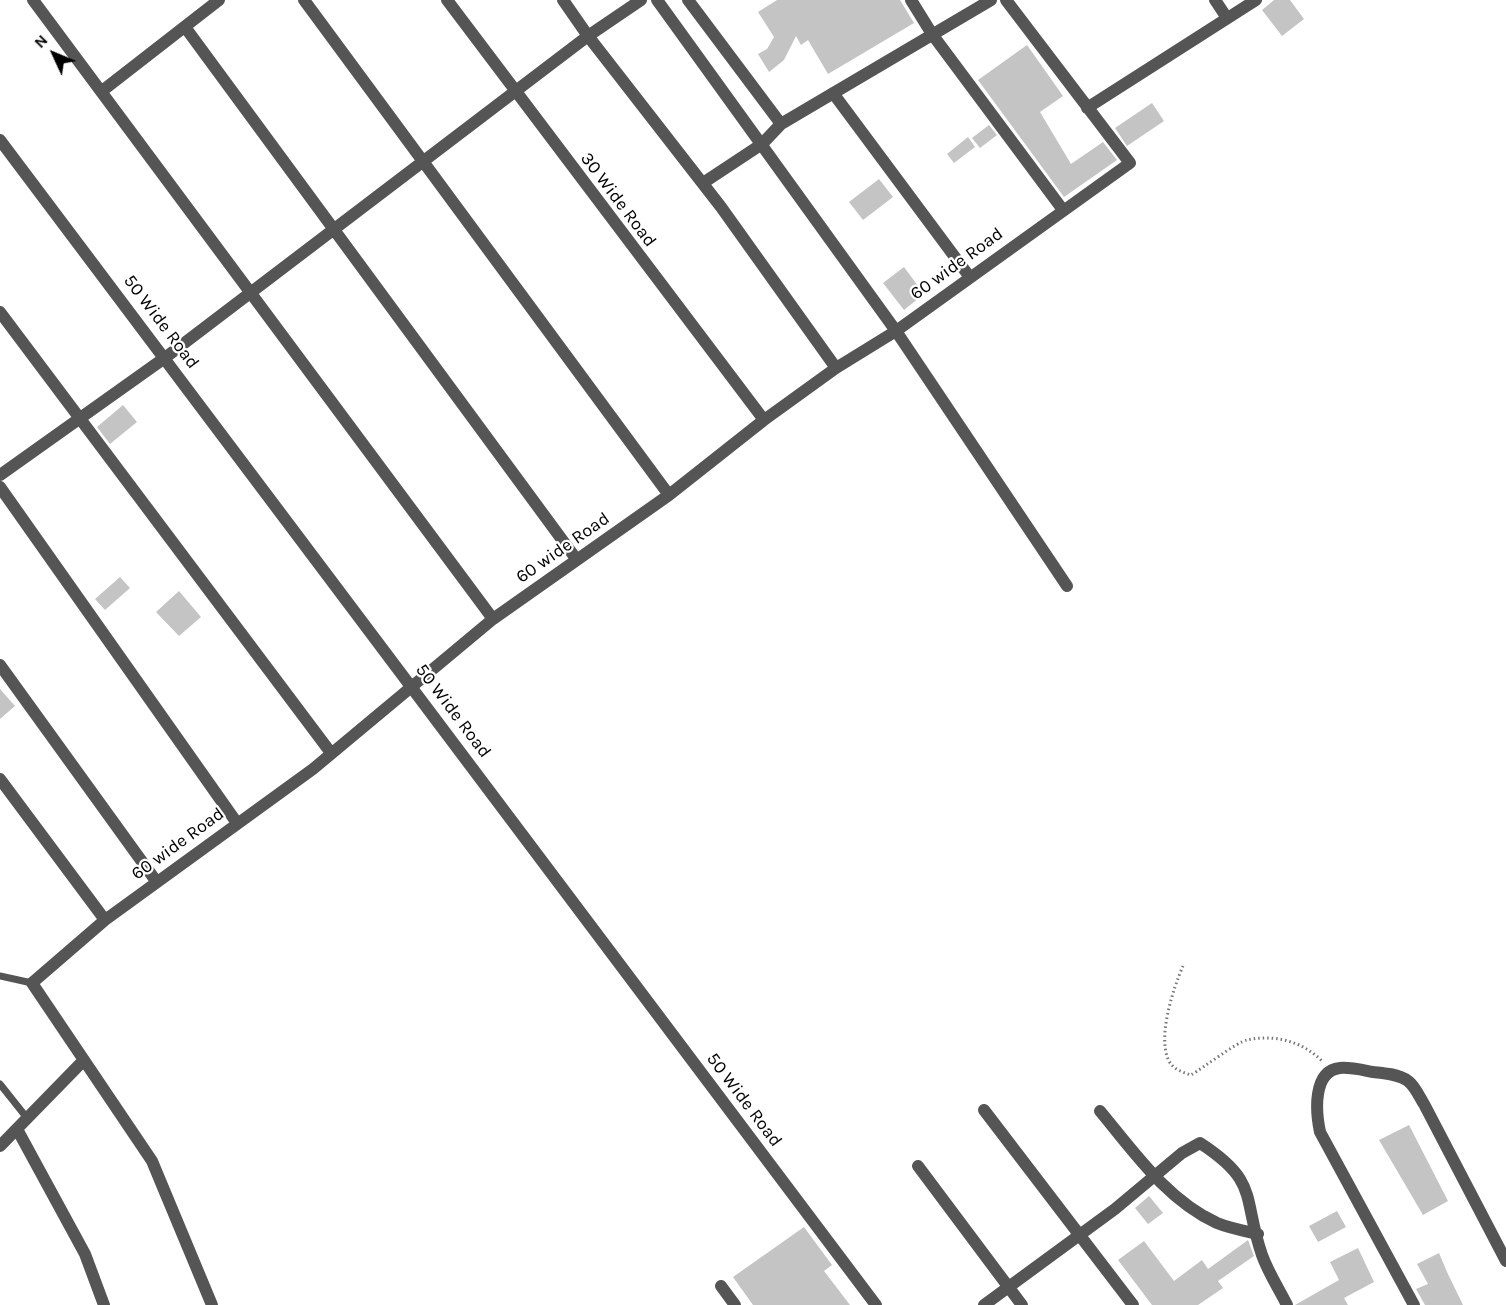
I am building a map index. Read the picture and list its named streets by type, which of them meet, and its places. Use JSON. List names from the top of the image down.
{
  "streets": {
    "street": ["30 Wide Road", "60 wide Road", "50 Wide Road"]
  },
  "crossings": [
    ["30 Wide Road", "60 wide Road"],
    ["60 wide Road", "50 Wide Road"]
  ],
  "north": "top left"
}
